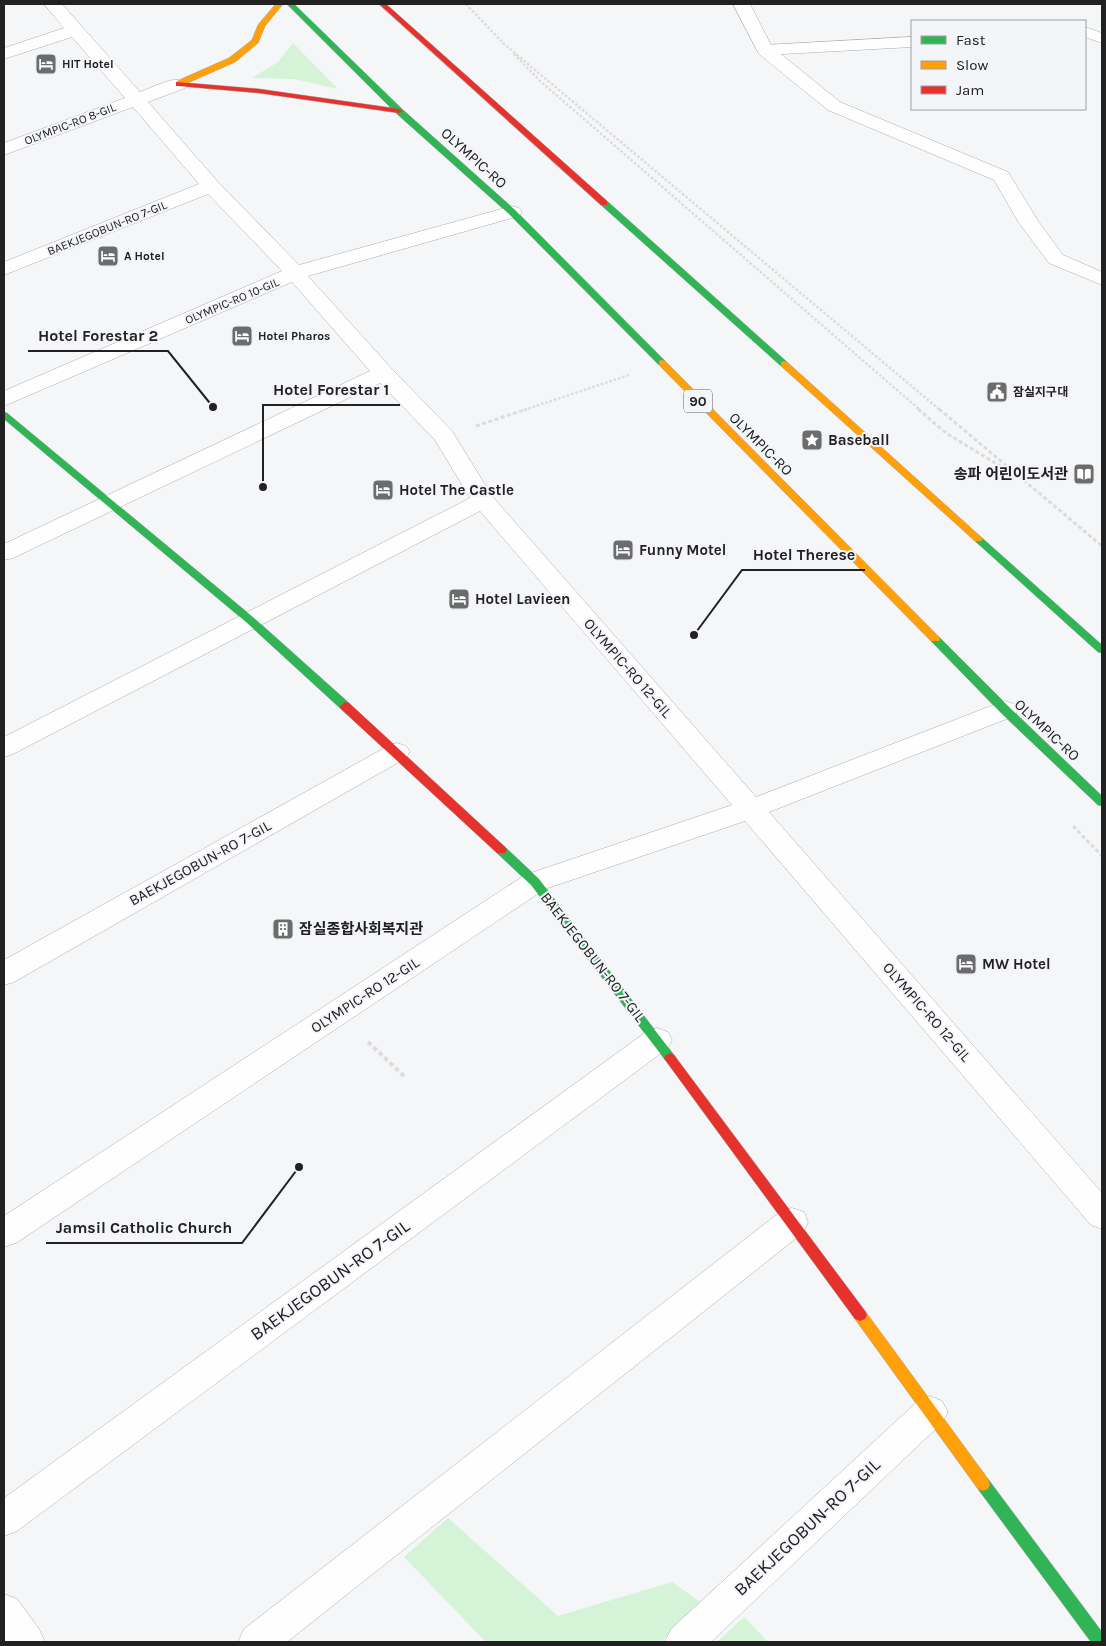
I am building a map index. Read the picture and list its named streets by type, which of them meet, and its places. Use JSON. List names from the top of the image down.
{
  "streets": {
    "main road": ["OLYMPIC-RO", "BAEKJEGOBUN-RO 7-GIL", "90"],
    "street": ["OLYMPIC-RO 8-GIL", "OLYMPIC-RO 10-GIL", "OLYMPIC-RO 12-GIL"]
  },
  "crossings": [
    ["OLYMPIC-RO 8-GIL", "OLYMPIC-RO 10-GIL"],
    ["OLYMPIC-RO", "OLYMPIC-RO 10-GIL"],
    ["OLYMPIC-RO", "OLYMPIC-RO 12-GIL"],
    ["BAEKJEGOBUN-RO 7-GIL", "OLYMPIC-RO 10-GIL"],
    ["BAEKJEGOBUN-RO 7-GIL", "OLYMPIC-RO 12-GIL"],
    ["OLYMPIC-RO 10-GIL", "OLYMPIC-RO 12-GIL"]
  ],
  "places": {
    "hotel": [
      "HIT Hotel",
      "A Hotel",
      "Hotel Pharos",
      "Hotel The Castle",
      "Funny Motel",
      "Hotel Lavieen",
      "MW Hotel"
    ],
    "public building": ["잠실지구대"],
    "other": [
      "Hotel Forestar 2",
      "Hotel Forestar 1",
      "Hotel Therese",
      "Jamsil Catholic Church"
    ],
    "place": ["Baseball"],
    "library": ["송파 어린이도서관"],
    "building": ["잠실종합사회복지관"]
  },
  "legend": ["Fast", "Slow", "Jam"]
}
